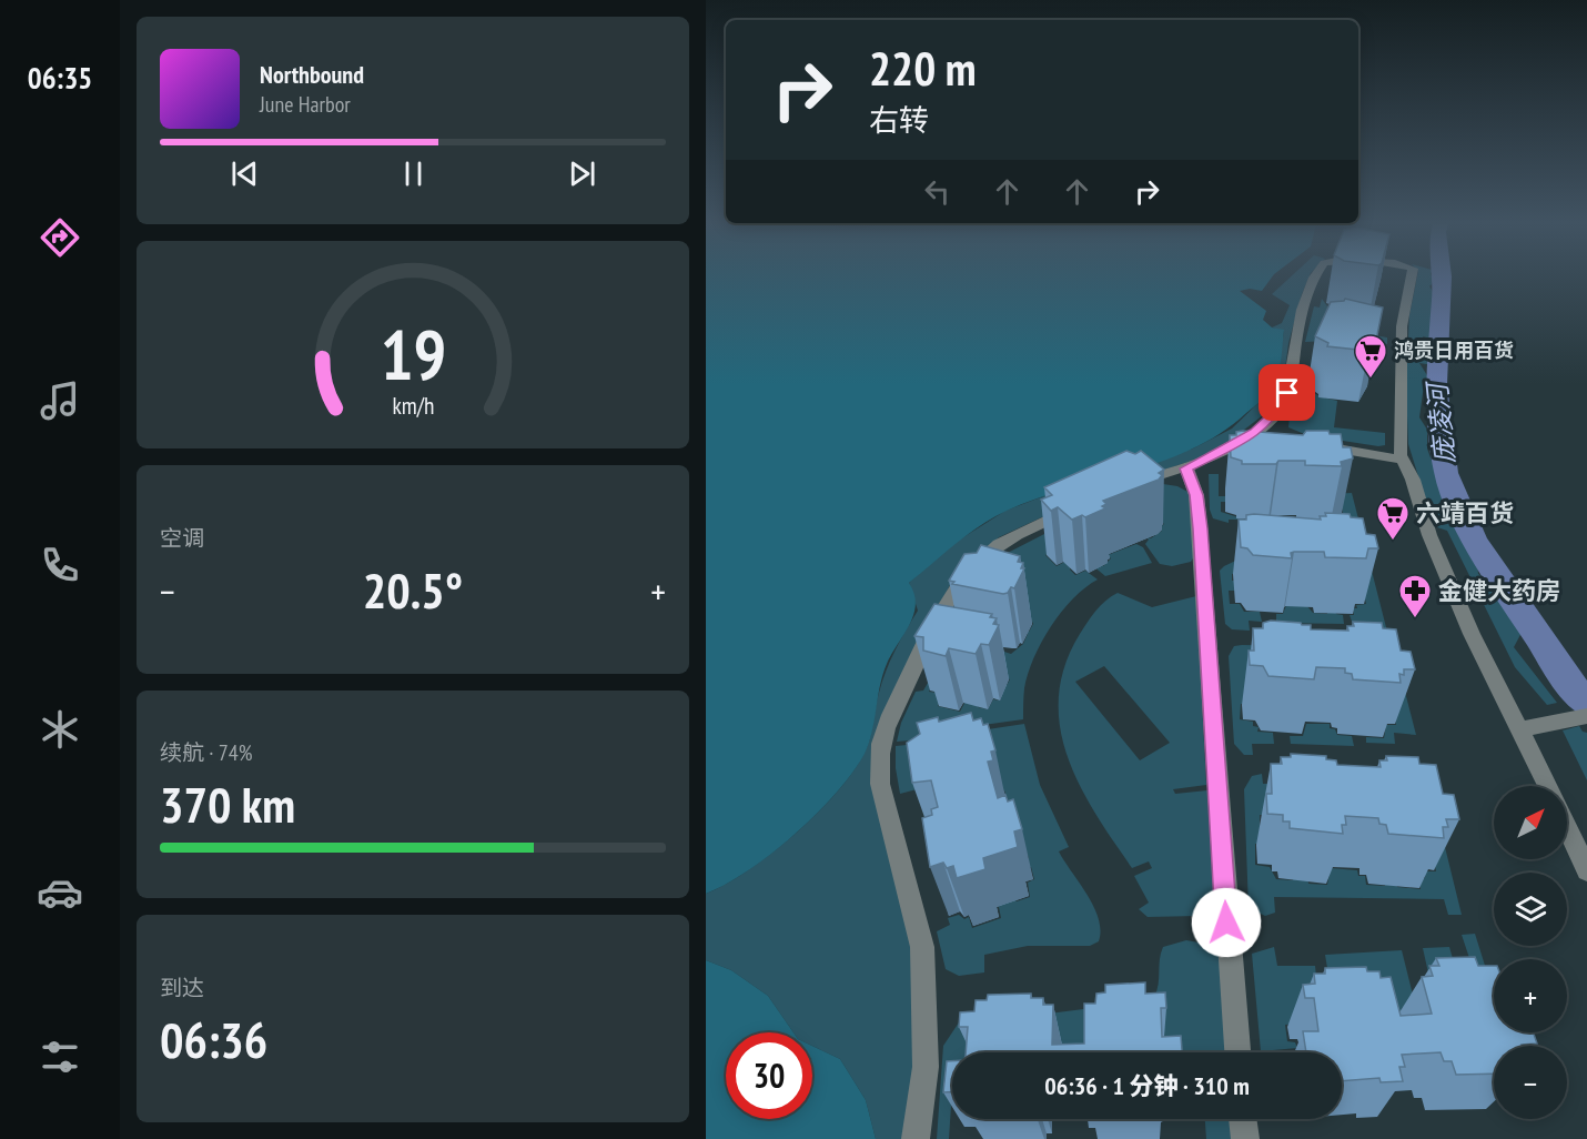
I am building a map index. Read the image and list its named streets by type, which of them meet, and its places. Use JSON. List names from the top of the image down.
{
  "water": ["庞凌河"],
  "places": {
    "supermarket": ["鸿贵日用百货", "六靖百货"],
    "pharmacy": ["金健大药房"]
  },
  "north": "top right",
  "page": {
    "tabs": "06:35",
    "turn": ["220 m", "右转"],
    "song": ["Northbound", "June Harbor"],
    "tile": [
      "空调",
      ["续航 · 74%", "370 km"],
      ["到达", "06:36"]
    ],
    "heat": ["−", "20.5°", "+"],
    "map_buttons": ["+", "−"],
    "limit": "30",
    "trip": "06:36 · 1 分钟 · 310 m",
    "gauge": ["19", "km/h"]
  }
}
